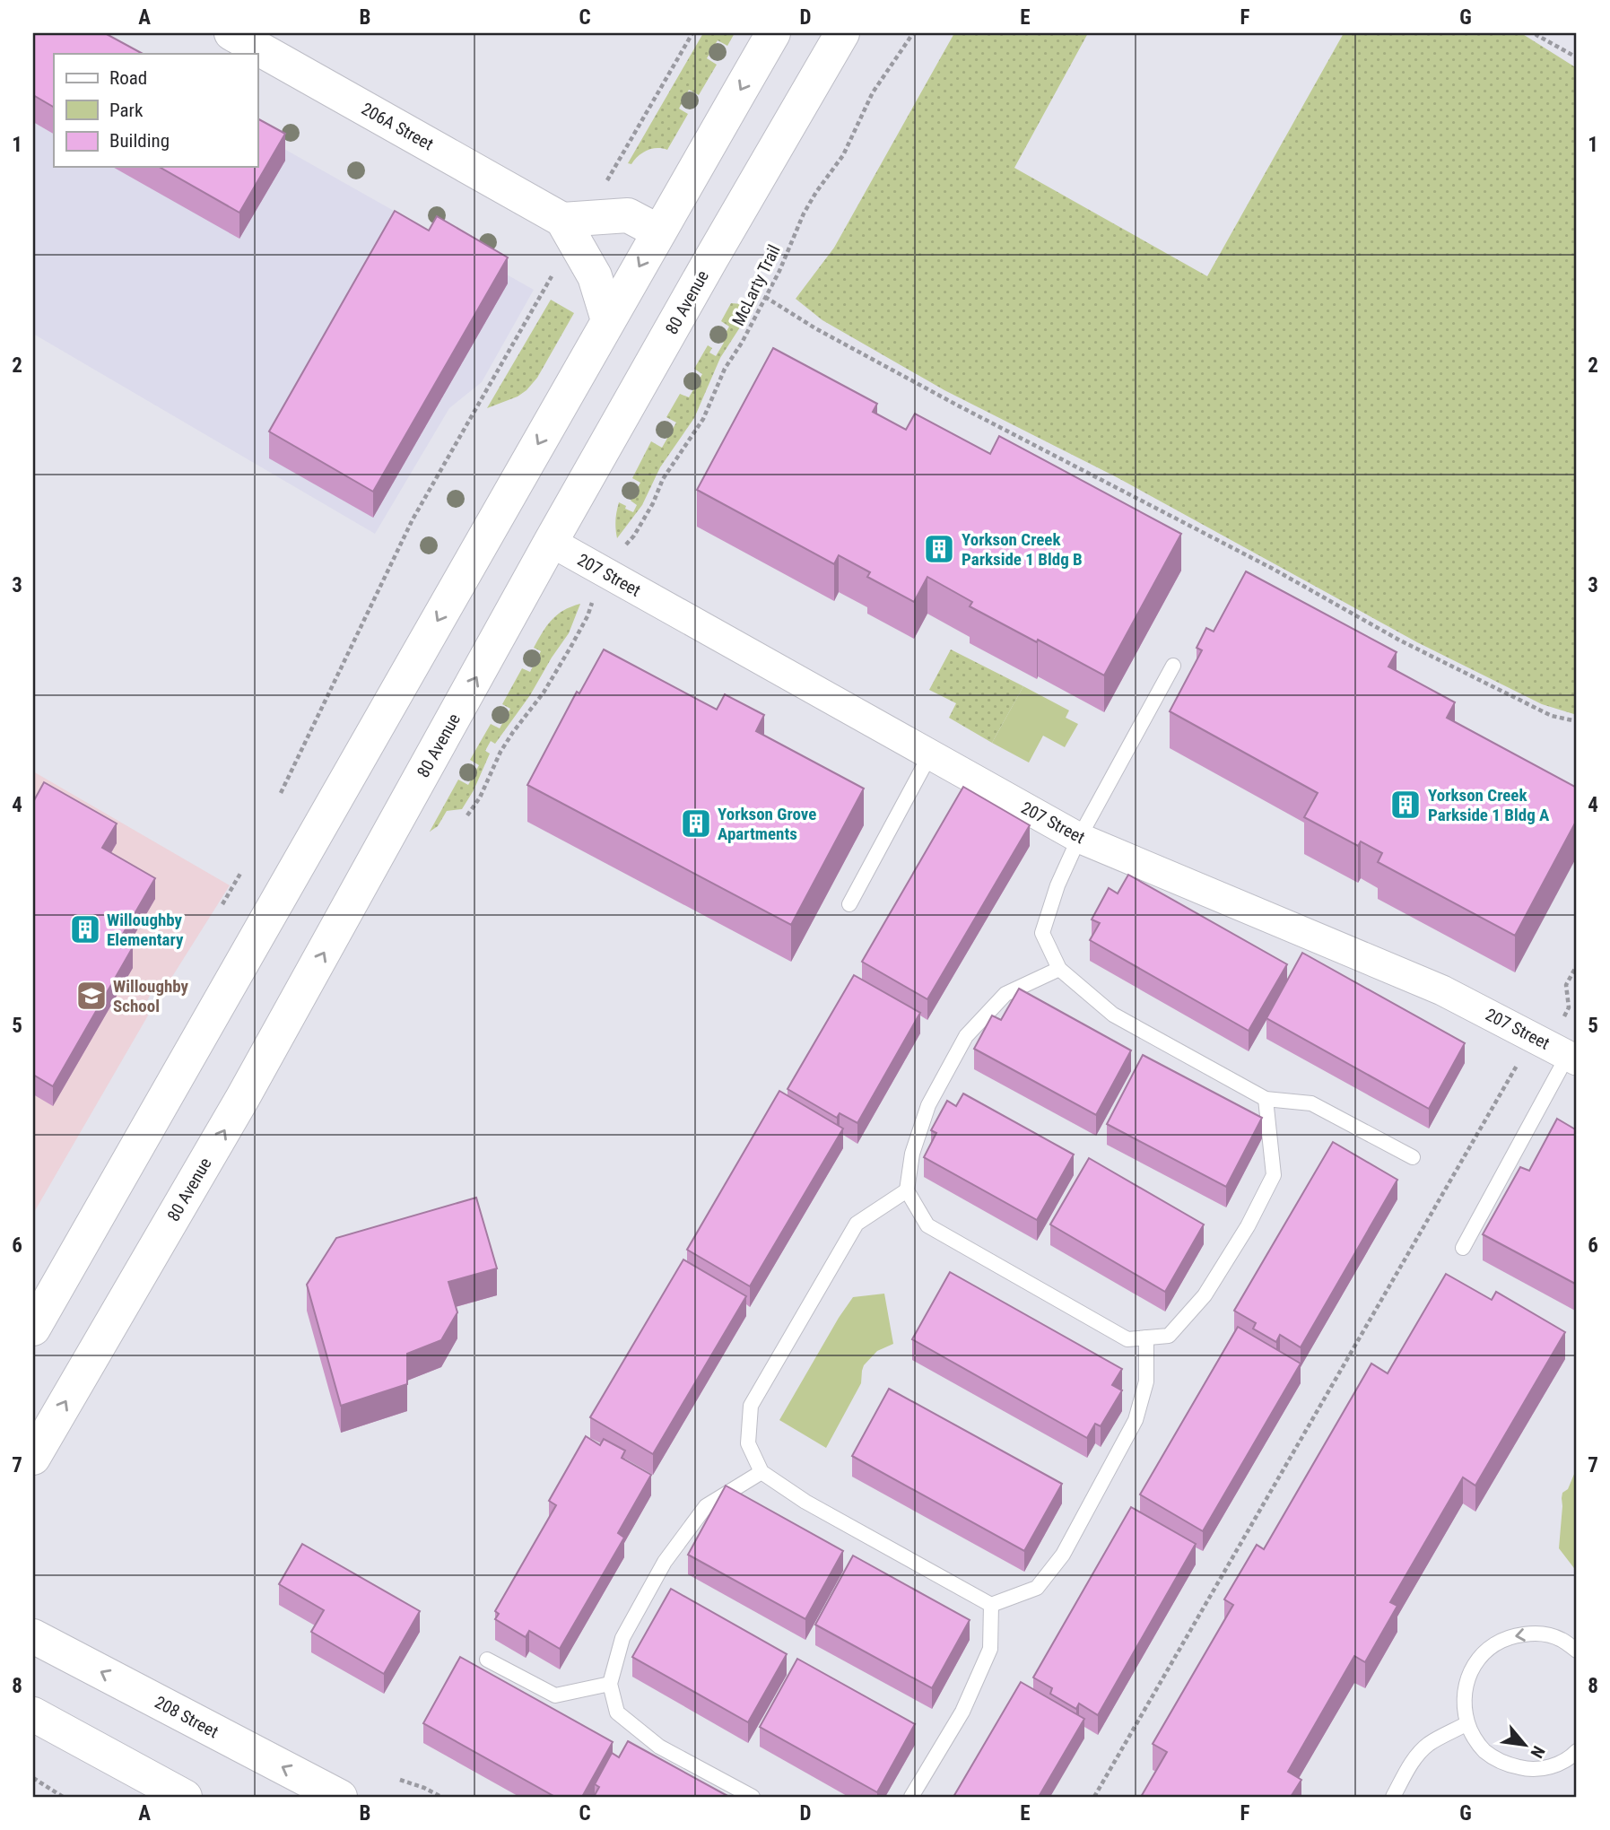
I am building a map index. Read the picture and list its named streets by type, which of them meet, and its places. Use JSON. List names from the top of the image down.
{
  "streets": {
    "main road": ["206A Street", "80 Avenue", "208 Street"],
    "street": ["207 Street"],
    "path": ["McLarty Trail"]
  },
  "crossings": [
    ["80 Avenue", "207 Street"]
  ],
  "places": {
    "building": [
      "Yorkson Creek Parkside 1 Bldg B",
      "Yorkson Creek Parkside 1 Bldg A",
      "Yorkson Grove Apartments",
      "Willoughby Elementary"
    ],
    "school or university": ["Willoughby School"]
  },
  "legend": ["Road", "Park", "Building"],
  "north": "bottom right",
  "grid": {
    "columns": [
      "A",
      "B",
      "C",
      "D",
      "E",
      "F",
      "G"
    ],
    "rows": [
      "1",
      "2",
      "3",
      "4",
      "5",
      "6",
      "7",
      "8"
    ]
  }
}
